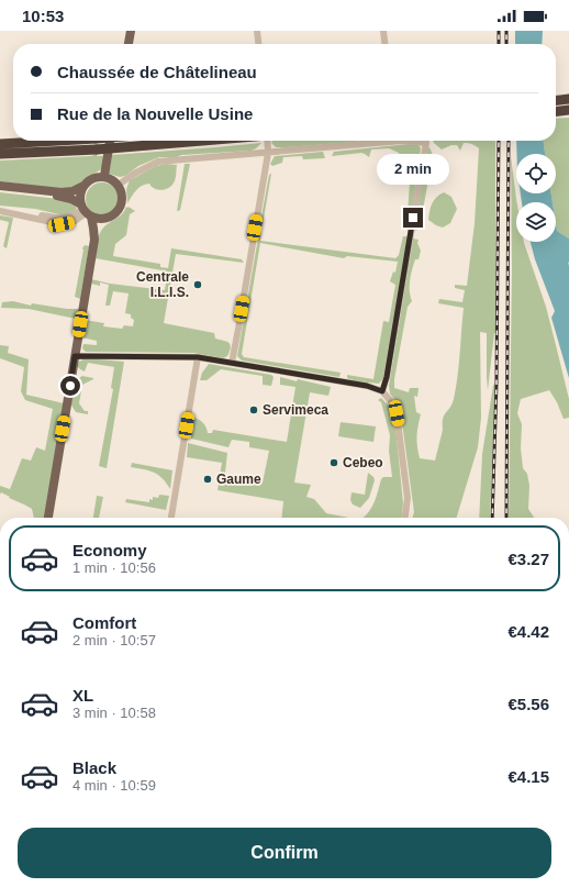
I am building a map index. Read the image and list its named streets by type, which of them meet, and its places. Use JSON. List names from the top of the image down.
{
  "places": [
    "Centrale I.L.I.S.",
    "Servimeca",
    "Cebeo",
    "Gaume"
  ],
  "page": {
    "status": "10:53",
    "banner": ["Chaussée de Châtelineau", "Rue de la Nouvelle Usine"],
    "bubble": "2 min",
    "list": [
      {
        "name": "Economy",
        "note": "1 min · 10:56",
        "value": "€3.27"
      },
      {
        "name": "Comfort",
        "note": "2 min · 10:57",
        "value": "€4.42"
      },
      {
        "name": "XL",
        "note": "3 min · 10:58",
        "value": "€5.56"
      },
      {
        "name": "Black",
        "note": "4 min · 10:59",
        "value": "€4.15"
      }
    ],
    "buttons": "Confirm"
  }
}
